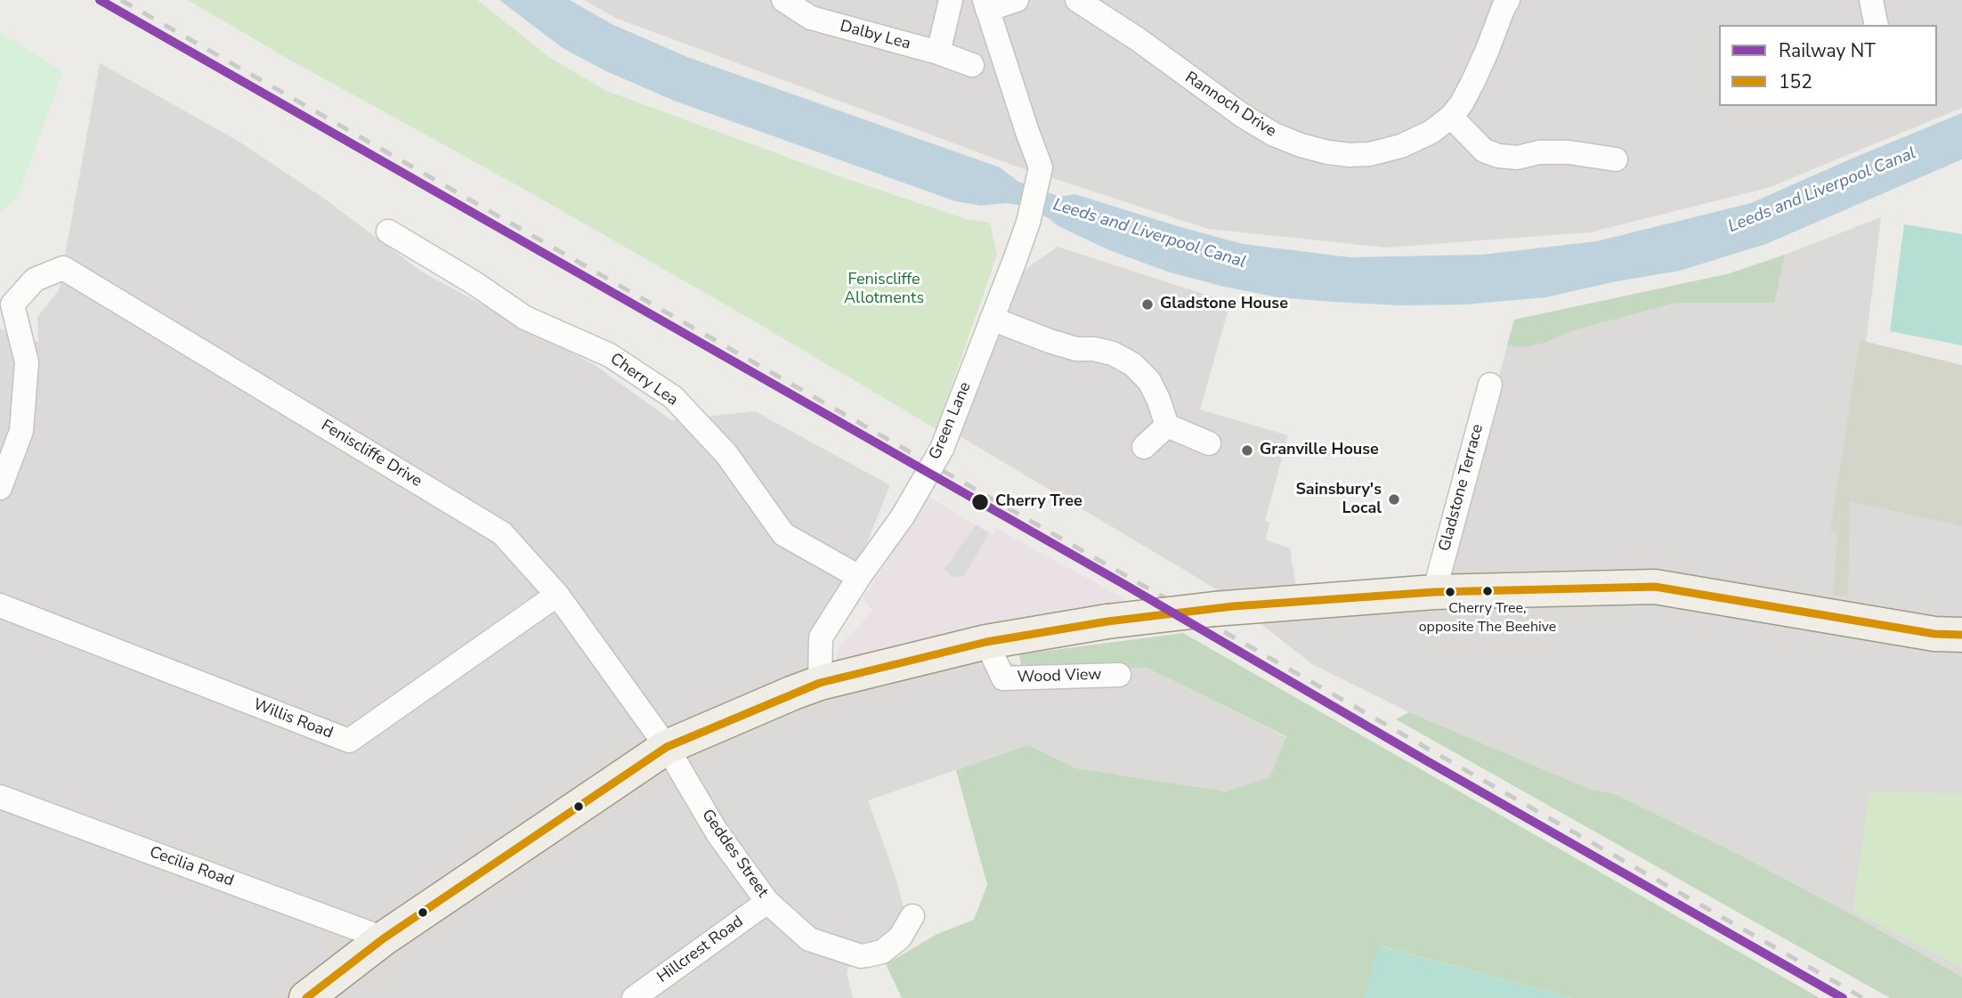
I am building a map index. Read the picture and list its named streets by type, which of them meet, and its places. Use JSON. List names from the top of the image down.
{
  "streets": {
    "street": [
      "Dalby Lea",
      "Rannoch Drive",
      "Cherry Lea",
      "Green Lane",
      "Feniscliffe Drive",
      "Gladstone Terrace",
      "Wood View",
      "Willis Road",
      "Geddes Street",
      "Cecilia Road",
      "Hillcrest Road"
    ]
  },
  "crossings": [
    ["Cherry Lea", "Green Lane"],
    ["Feniscliffe Drive", "Willis Road"],
    ["Feniscliffe Drive", "Geddes Street"],
    ["Geddes Street", "Hillcrest Road"]
  ],
  "water": ["Leeds and Liverpool Canal"],
  "parks": ["Feniscliffe Allotments"],
  "places": [
    "Gladstone House",
    "Granville House",
    "Sainsbury's Local",
    "Cherry Tree",
    "Cherry Tree, opposite The Beehive"
  ],
  "lines": ["rail line NT", "transit line 152"],
  "legend": ["Railway NT", "152"]
}
